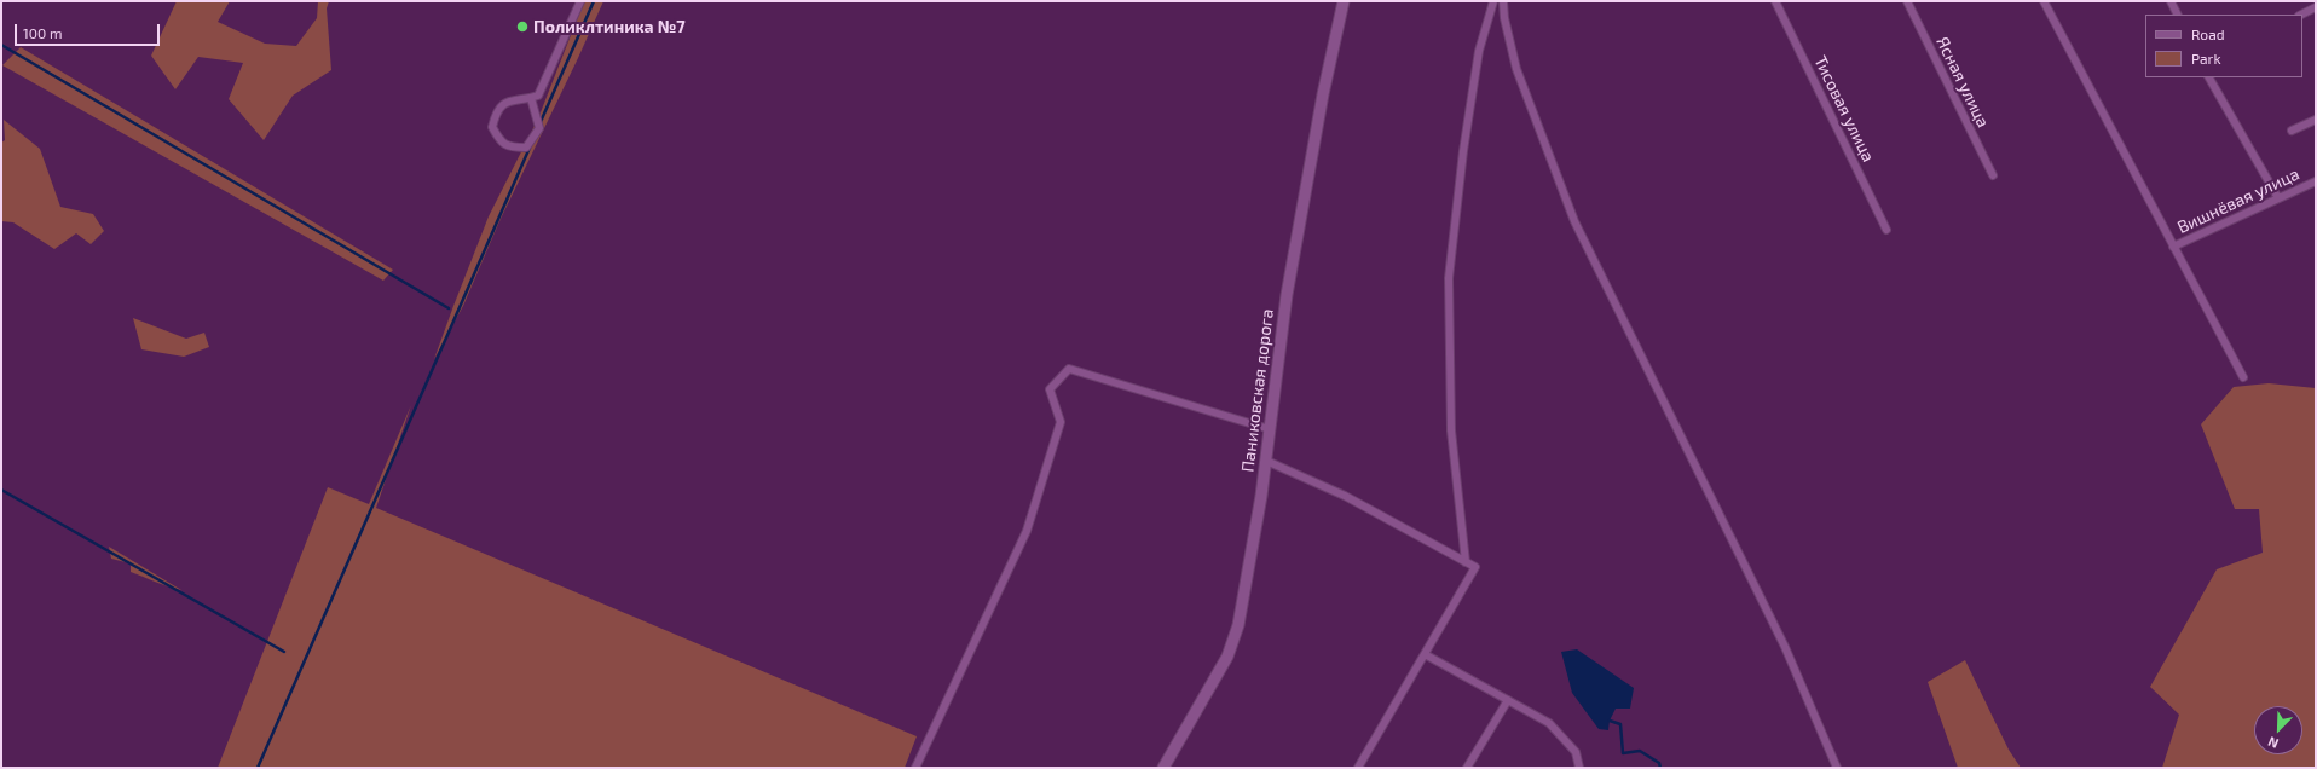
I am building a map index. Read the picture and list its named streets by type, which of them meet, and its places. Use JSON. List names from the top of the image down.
{
  "streets": {
    "street": [
      "Ясная улица",
      "Тисовая улица",
      "Вишнёвая улица",
      "Паниковская дорога"
    ]
  },
  "places": ["Поликлтиника №7"],
  "legend": ["Road", "Park"],
  "scale_bar": "100 m",
  "north": "bottom left"
}
